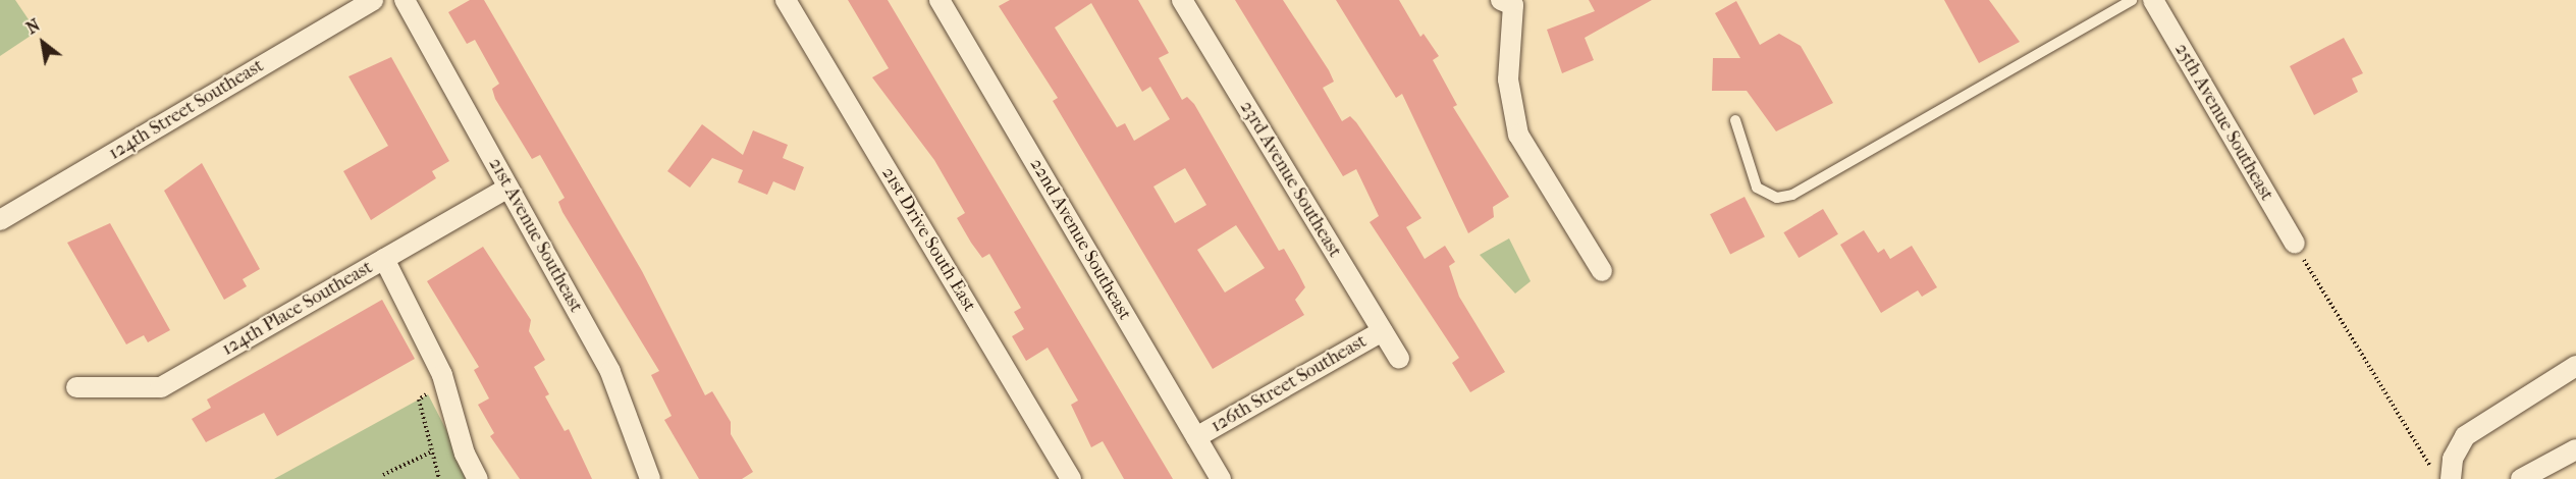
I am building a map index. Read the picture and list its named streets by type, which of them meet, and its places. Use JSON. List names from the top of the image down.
{
  "streets": {
    "street": [
      "124th Street Southeast",
      "25th Avenue Southeast",
      "23rd Avenue Southeast",
      "21st Avenue Southeast",
      "21st Drive South East",
      "22nd Avenue Southeast",
      "124th Place Southeast",
      "126th Street Southeast"
    ]
  },
  "crossings": [
    ["23rd Avenue Southeast", "126th Street Southeast"],
    ["21st Avenue Southeast", "124th Place Southeast"],
    ["22nd Avenue Southeast", "126th Street Southeast"]
  ],
  "north": "top left"
}
